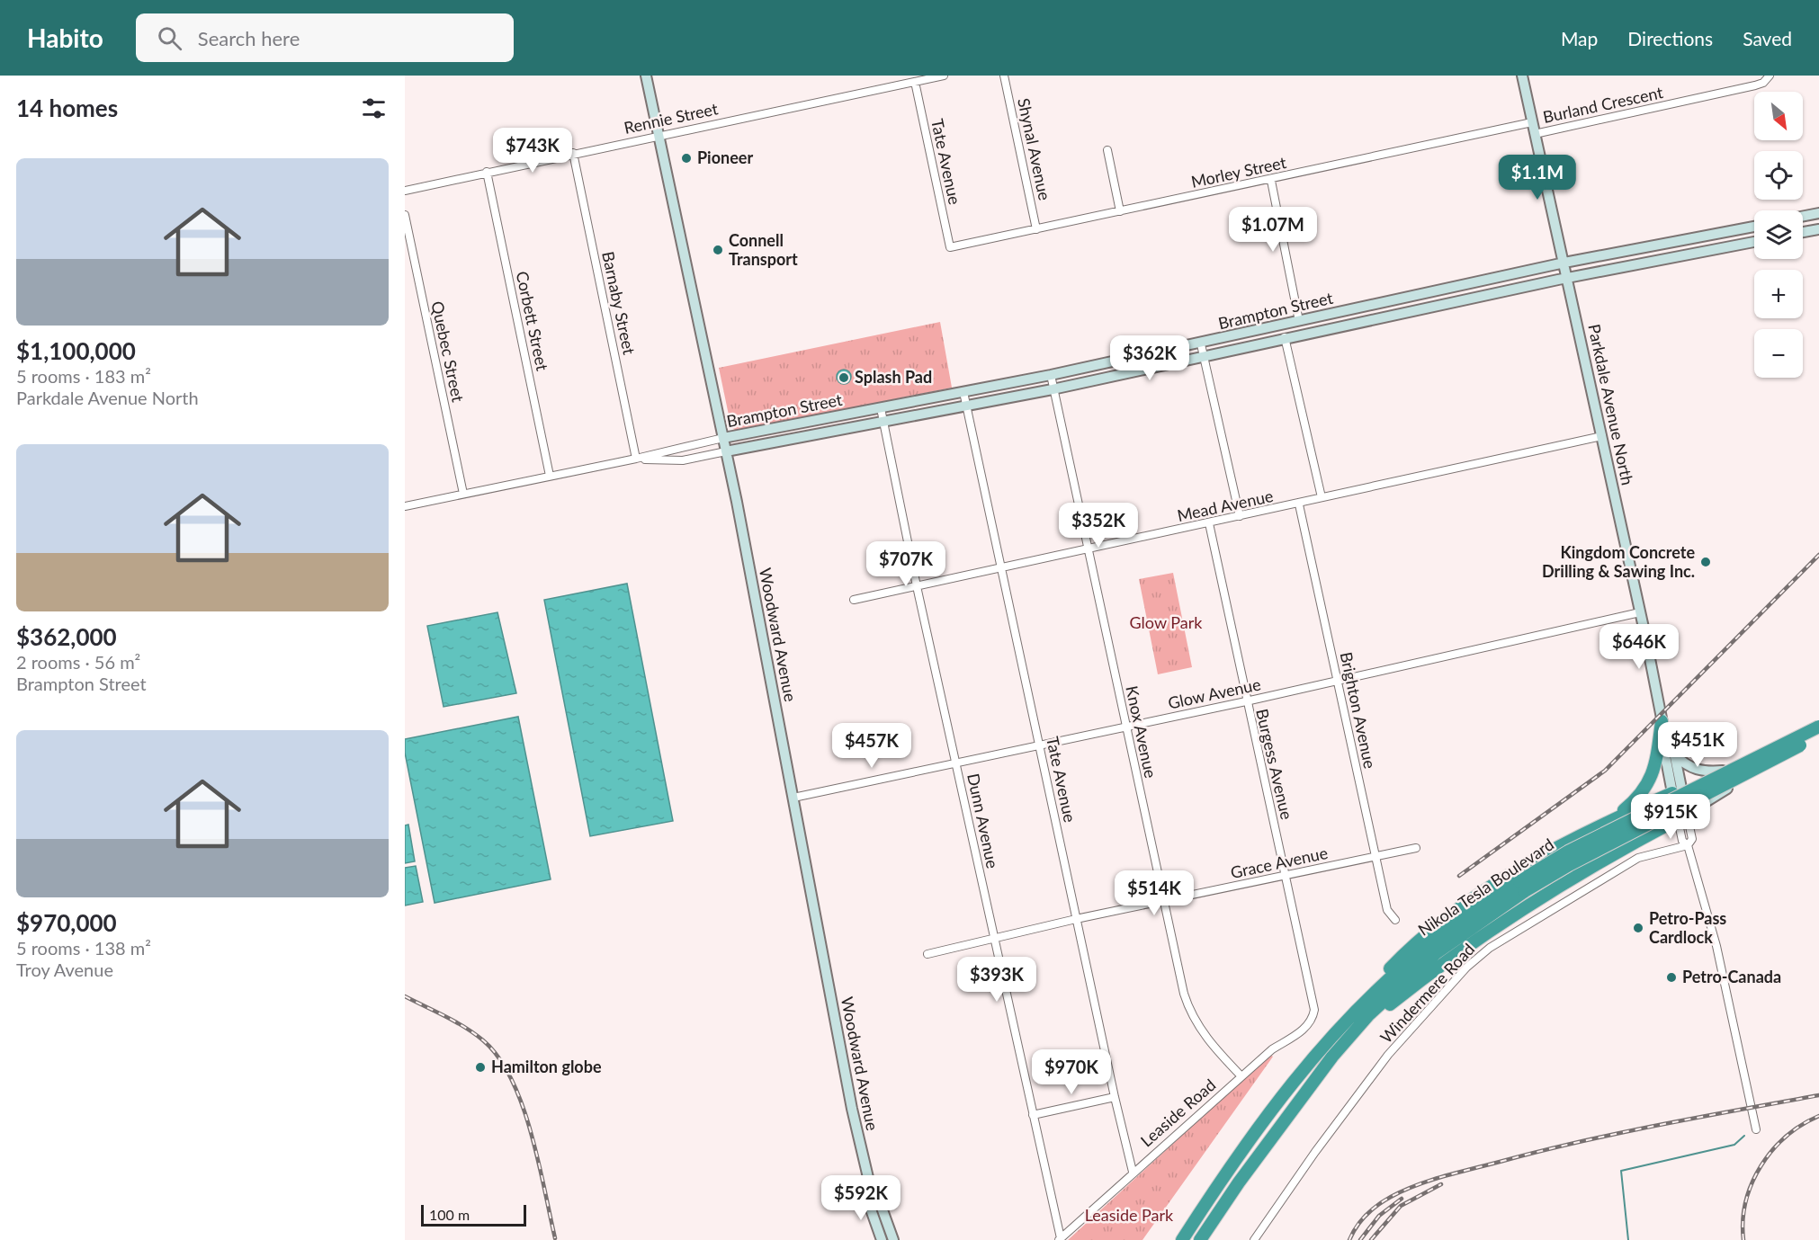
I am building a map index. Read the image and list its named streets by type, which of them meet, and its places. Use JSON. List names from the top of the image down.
{
  "streets": {
    "highway": ["Nikola Tesla Boulevard"],
    "main road": ["Brampton Street", "Parkdale Avenue North", "Woodward Avenue"],
    "street": [
      "Burland Crescent",
      "Rennie Street",
      "Shynal Avenue",
      "Tate Avenue",
      "Morley Street",
      "Barnaby Street",
      "Corbett Street",
      "Quebec Street",
      "Mead Avenue",
      "Glow Avenue",
      "Brighton Avenue",
      "Knox Avenue",
      "Burgess Avenue",
      "Dunn Avenue",
      "Grace Avenue",
      "Windermere Road",
      "Leaside Road"
    ]
  },
  "crossings": [
    ["Burland Crescent", "Parkdale Avenue North"],
    ["Rennie Street", "Tate Avenue"],
    ["Rennie Street", "Barnaby Street"],
    ["Rennie Street", "Corbett Street"],
    ["Rennie Street", "Woodward Avenue"],
    ["Shynal Avenue", "Morley Street"],
    ["Tate Avenue", "Morley Street"],
    ["Tate Avenue", "Brampton Street"],
    ["Tate Avenue", "Mead Avenue"],
    ["Tate Avenue", "Glow Avenue"],
    ["Tate Avenue", "Grace Avenue"],
    ["Tate Avenue", "Leaside Road"],
    ["Morley Street", "Parkdale Avenue North"],
    ["Barnaby Street", "Brampton Street"],
    ["Brampton Street", "Corbett Street"],
    ["Brampton Street", "Quebec Street"],
    ["Brampton Street", "Parkdale Avenue North"],
    ["Brampton Street", "Woodward Avenue"],
    ["Brampton Street", "Knox Avenue"],
    ["Brampton Street", "Dunn Avenue"],
    ["Parkdale Avenue North", "Mead Avenue"],
    ["Parkdale Avenue North", "Glow Avenue"],
    ["Parkdale Avenue North", "Windermere Road"],
    ["Mead Avenue", "Brighton Avenue"],
    ["Mead Avenue", "Knox Avenue"],
    ["Mead Avenue", "Burgess Avenue"],
    ["Mead Avenue", "Dunn Avenue"],
    ["Woodward Avenue", "Glow Avenue"],
    ["Glow Avenue", "Brighton Avenue"],
    ["Glow Avenue", "Knox Avenue"],
    ["Glow Avenue", "Burgess Avenue"],
    ["Glow Avenue", "Dunn Avenue"],
    ["Brighton Avenue", "Grace Avenue"],
    ["Knox Avenue", "Grace Avenue"],
    ["Knox Avenue", "Leaside Road"],
    ["Burgess Avenue", "Grace Avenue"],
    ["Burgess Avenue", "Leaside Road"],
    ["Dunn Avenue", "Grace Avenue"],
    ["Dunn Avenue", "Leaside Road"]
  ],
  "parks": ["Glow Park", "Leaside Park"],
  "places": [
    "Pioneer",
    "Connell Transport",
    "Splash Pad",
    "Kingdom Concrete Drilling & Sawing Inc.",
    "Petro-Pass Cardlock",
    "Petro-Canada",
    "Hamilton globe"
  ],
  "scale_bar": "100 m",
  "north": "bottom right",
  "page": {
    "header": "Habito",
    "search": "Search here",
    "nav": ["Map", "Directions", "Saved"],
    "heading": "14 homes",
    "map_buttons": ["+", "−"],
    "price": [
      "$743K",
      "$1.1M",
      "$1.07M",
      "$362K",
      "$352K",
      "$707K",
      "$646K",
      "$451K",
      "$457K",
      "$915K",
      "$514K",
      "$393K",
      "$970K",
      "$592K"
    ],
    "list": [
      {
        "name": "$1,100,000",
        "note": "5 rooms · 183 m² · Parkdale Avenue North"
      },
      {
        "name": "$362,000",
        "note": "2 rooms · 56 m² · Brampton Street"
      },
      {
        "name": "$970,000",
        "note": "5 rooms · 138 m² · Troy Avenue"
      }
    ],
    "scale": "100 m"
  }
}
